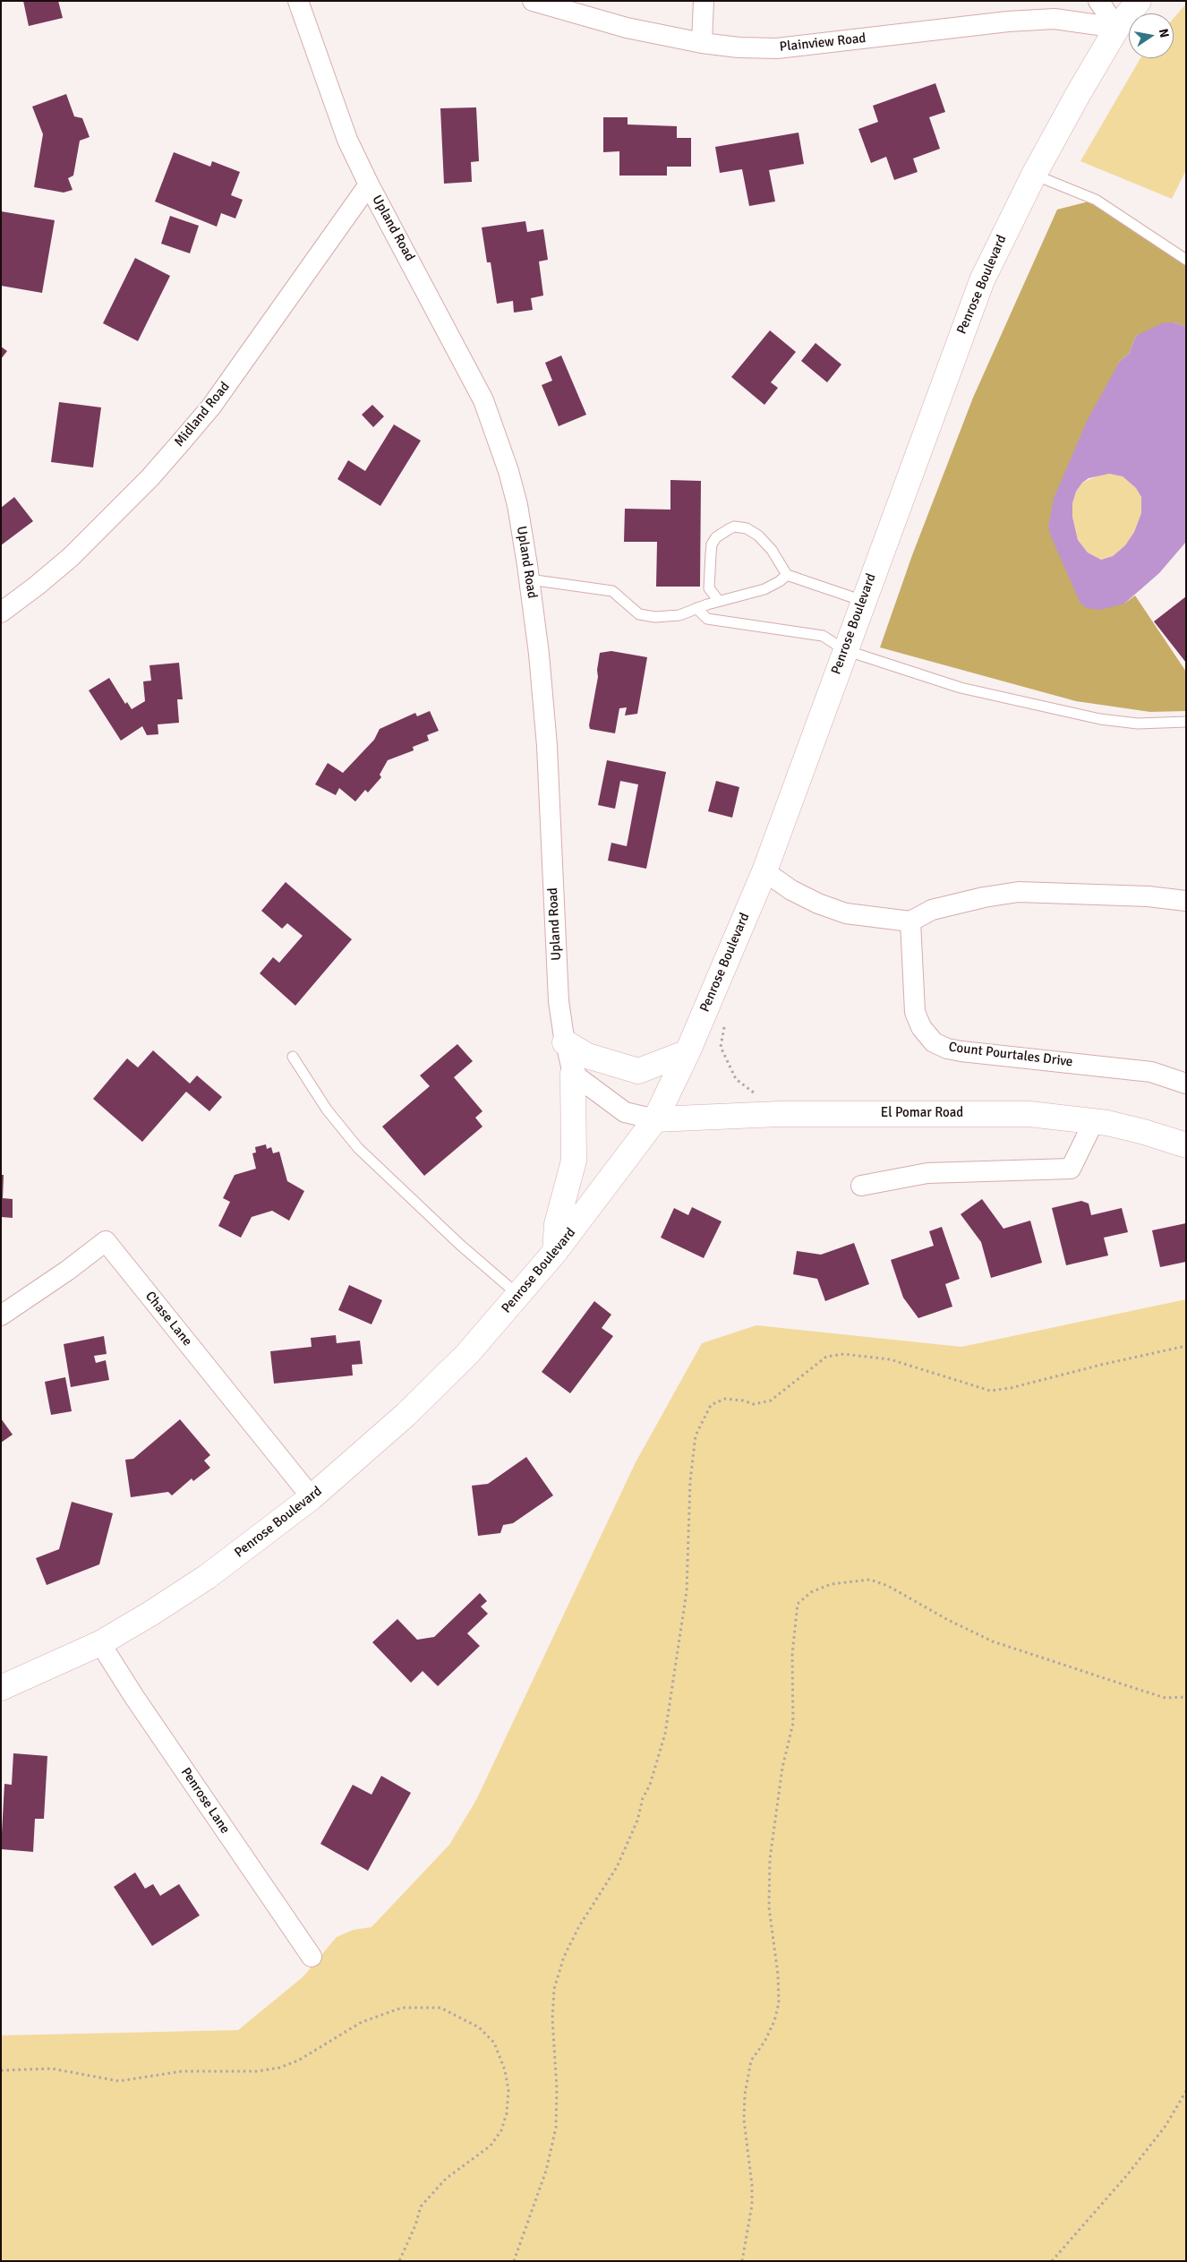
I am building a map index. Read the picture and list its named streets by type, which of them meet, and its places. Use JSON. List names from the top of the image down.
{
  "streets": {
    "street": [
      "Plainview Road",
      "Upland Road",
      "Penrose Boulevard",
      "Midland Road",
      "Count Pourtales Drive",
      "El Pomar Road",
      "Chase Lane",
      "Penrose Lane"
    ]
  },
  "crossings": [
    ["Plainview Road", "Penrose Boulevard"],
    ["Upland Road", "Midland Road"],
    ["Penrose Boulevard", "El Pomar Road"],
    ["Penrose Boulevard", "Chase Lane"],
    ["Penrose Boulevard", "Penrose Lane"]
  ],
  "north": "right"
}
